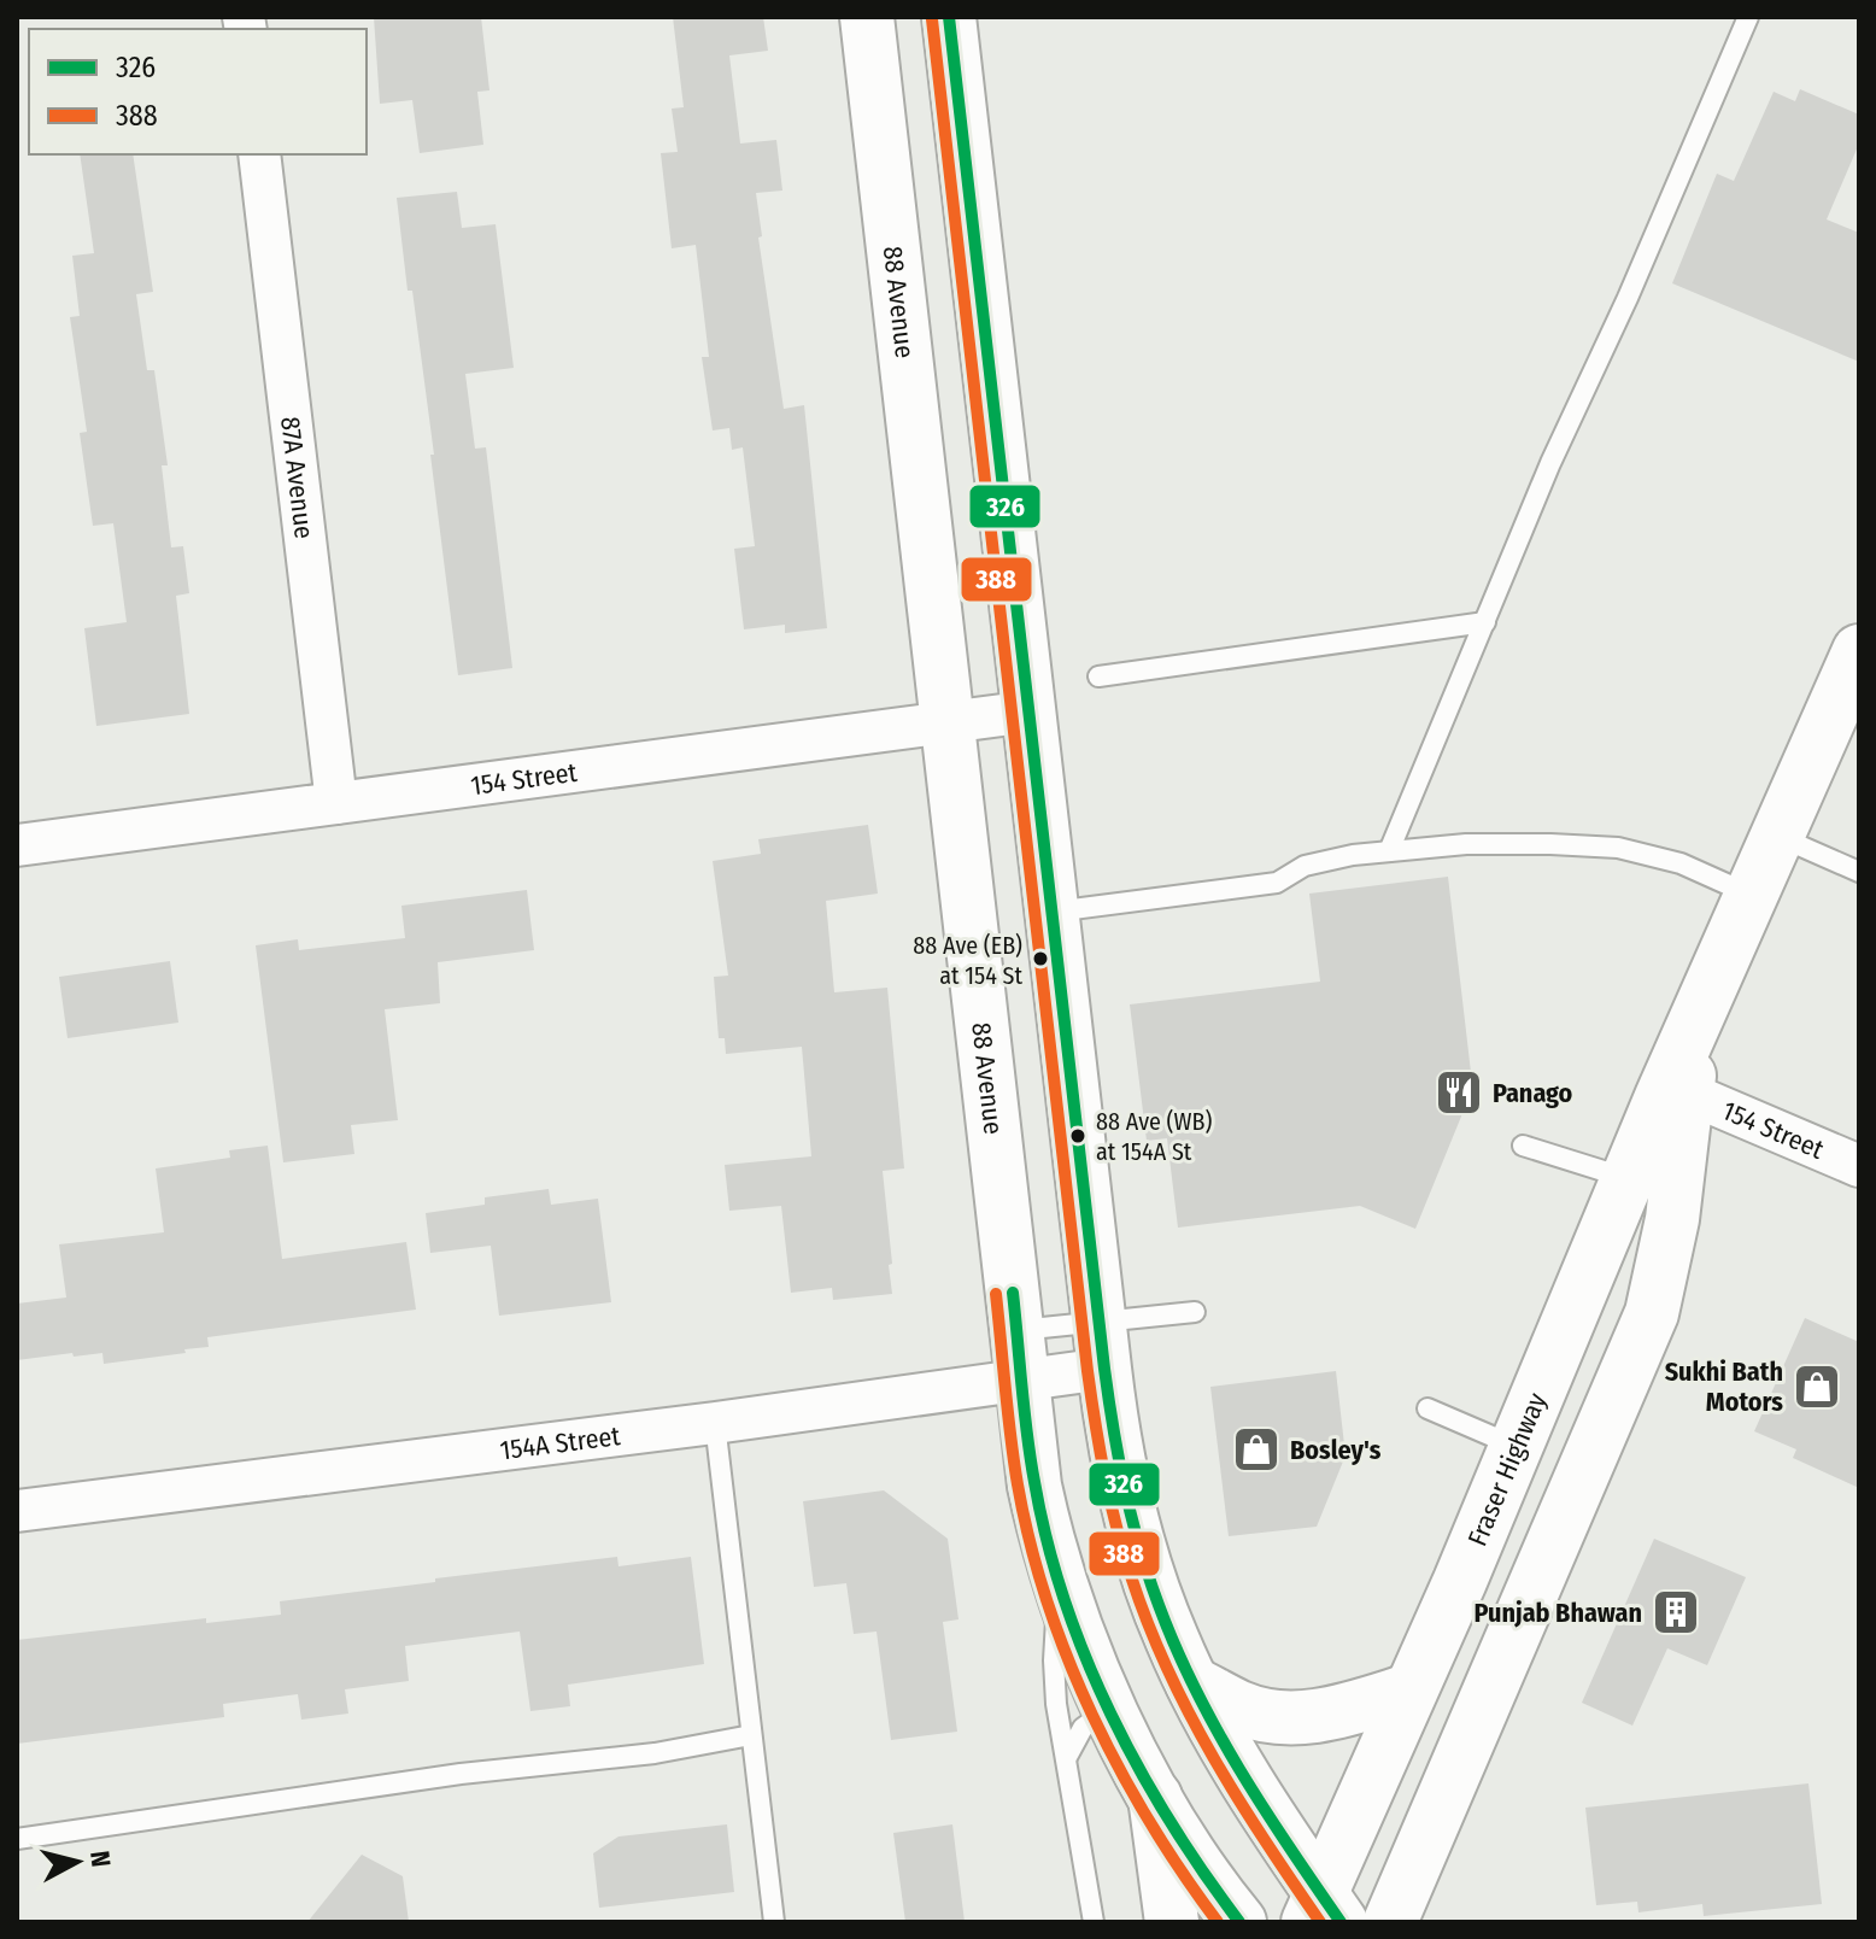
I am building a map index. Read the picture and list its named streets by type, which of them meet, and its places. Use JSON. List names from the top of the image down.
{
  "streets": {
    "main road": ["88 Avenue", "Fraser Highway"],
    "street": ["87A Avenue", "154 Street", "154A Street"]
  },
  "crossings": [
    ["88 Avenue", "154 Street"],
    ["88 Avenue", "154A Street"],
    ["87A Avenue", "154 Street"],
    ["154 Street", "Fraser Highway"]
  ],
  "places": {
    "other": ["88 Ave (EB) at 154 St", "88 Ave (WB) at 154A St"],
    "restaurant": ["Panago"],
    "shop": ["Sukhi Bath Motors", "Bosley's"],
    "building": ["Punjab Bhawan"]
  },
  "lines": ["transit line 326", "transit line 388"],
  "legend": ["326", "388"],
  "north": "right"
}
